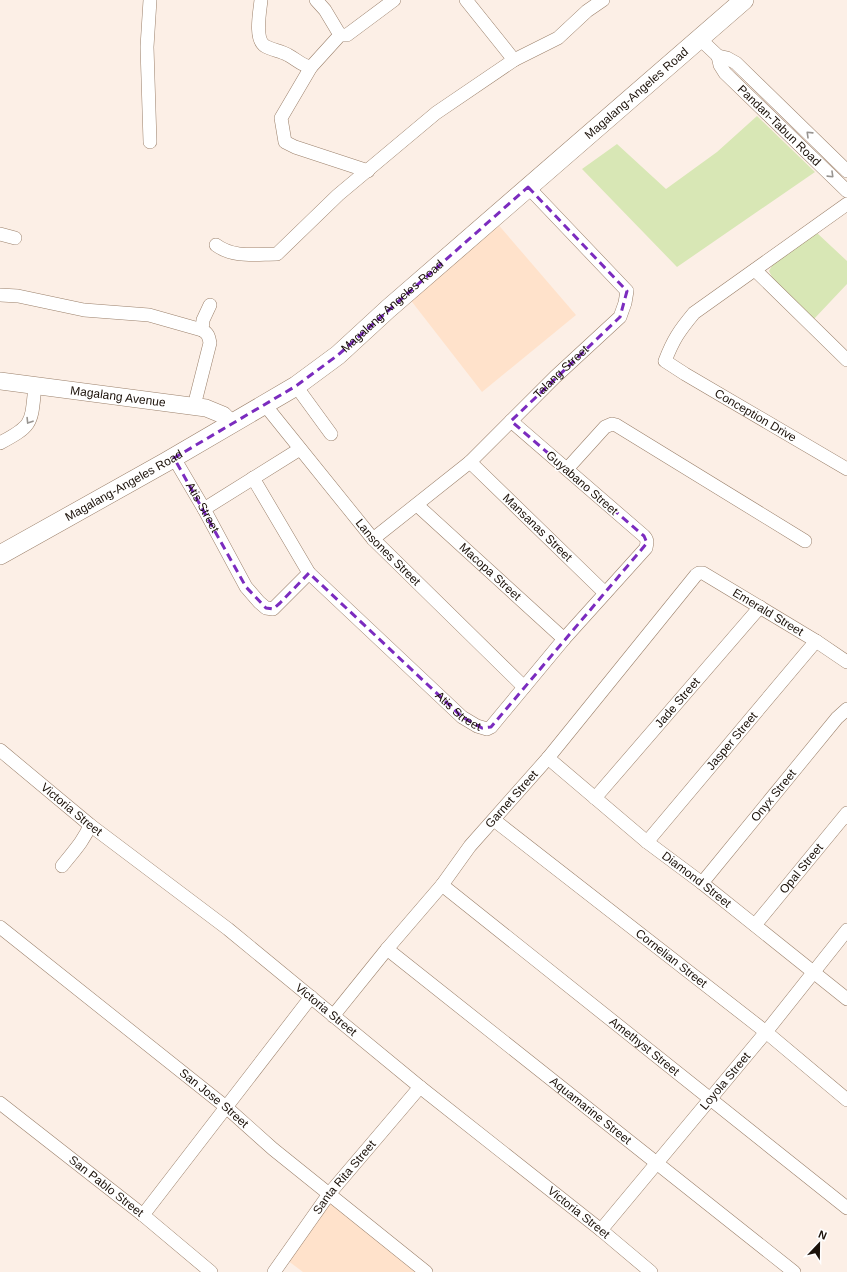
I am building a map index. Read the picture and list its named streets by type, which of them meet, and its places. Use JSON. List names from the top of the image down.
{
  "streets": {
    "main road": ["Magalang-Angeles Road"],
    "street": [
      "Pandan-Tabun Road",
      "Talang Street",
      "Magalang Avenue",
      "Conception Drive",
      "Guyabano Street",
      "Atis Street",
      "Mansanas Street",
      "Lansones Street",
      "Macopa Street",
      "Emerald Street",
      "Jade Street",
      "Jasper Street",
      "Onyx Street",
      "Garnet Street",
      "Victoria Street",
      "Opal Street",
      "Diamond Street",
      "Cornelian Street",
      "Amethyst Street",
      "Loyola Street",
      "San Jose Street",
      "Aquamarine Street",
      "Santa Rita Street",
      "San Pablo Street"
    ]
  },
  "crossings": [
    ["Magalang-Angeles Road", "Pandan-Tabun Road"],
    ["Magalang-Angeles Road", "Talang Street"],
    ["Magalang-Angeles Road", "Magalang Avenue"],
    ["Magalang-Angeles Road", "Atis Street"],
    ["Magalang-Angeles Road", "Lansones Street"],
    ["Talang Street", "Guyabano Street"],
    ["Talang Street", "Mansanas Street"],
    ["Talang Street", "Lansones Street"],
    ["Talang Street", "Macopa Street"],
    ["Guyabano Street", "Atis Street"],
    ["Atis Street", "Mansanas Street"],
    ["Atis Street", "Lansones Street"],
    ["Atis Street", "Macopa Street"],
    ["Emerald Street", "Jade Street"],
    ["Emerald Street", "Jasper Street"],
    ["Emerald Street", "Garnet Street"],
    ["Jade Street", "Diamond Street"],
    ["Jasper Street", "Diamond Street"],
    ["Onyx Street", "Diamond Street"],
    ["Garnet Street", "Victoria Street"],
    ["Garnet Street", "Diamond Street"],
    ["Garnet Street", "Cornelian Street"],
    ["Garnet Street", "Amethyst Street"],
    ["Garnet Street", "Aquamarine Street"],
    ["Victoria Street", "Loyola Street"],
    ["Victoria Street", "Santa Rita Street"],
    ["Opal Street", "Diamond Street"],
    ["Diamond Street", "Loyola Street"],
    ["Cornelian Street", "Loyola Street"],
    ["Amethyst Street", "Loyola Street"],
    ["Loyola Street", "Aquamarine Street"],
    ["San Jose Street", "Santa Rita Street"]
  ],
  "north": "top"
}
